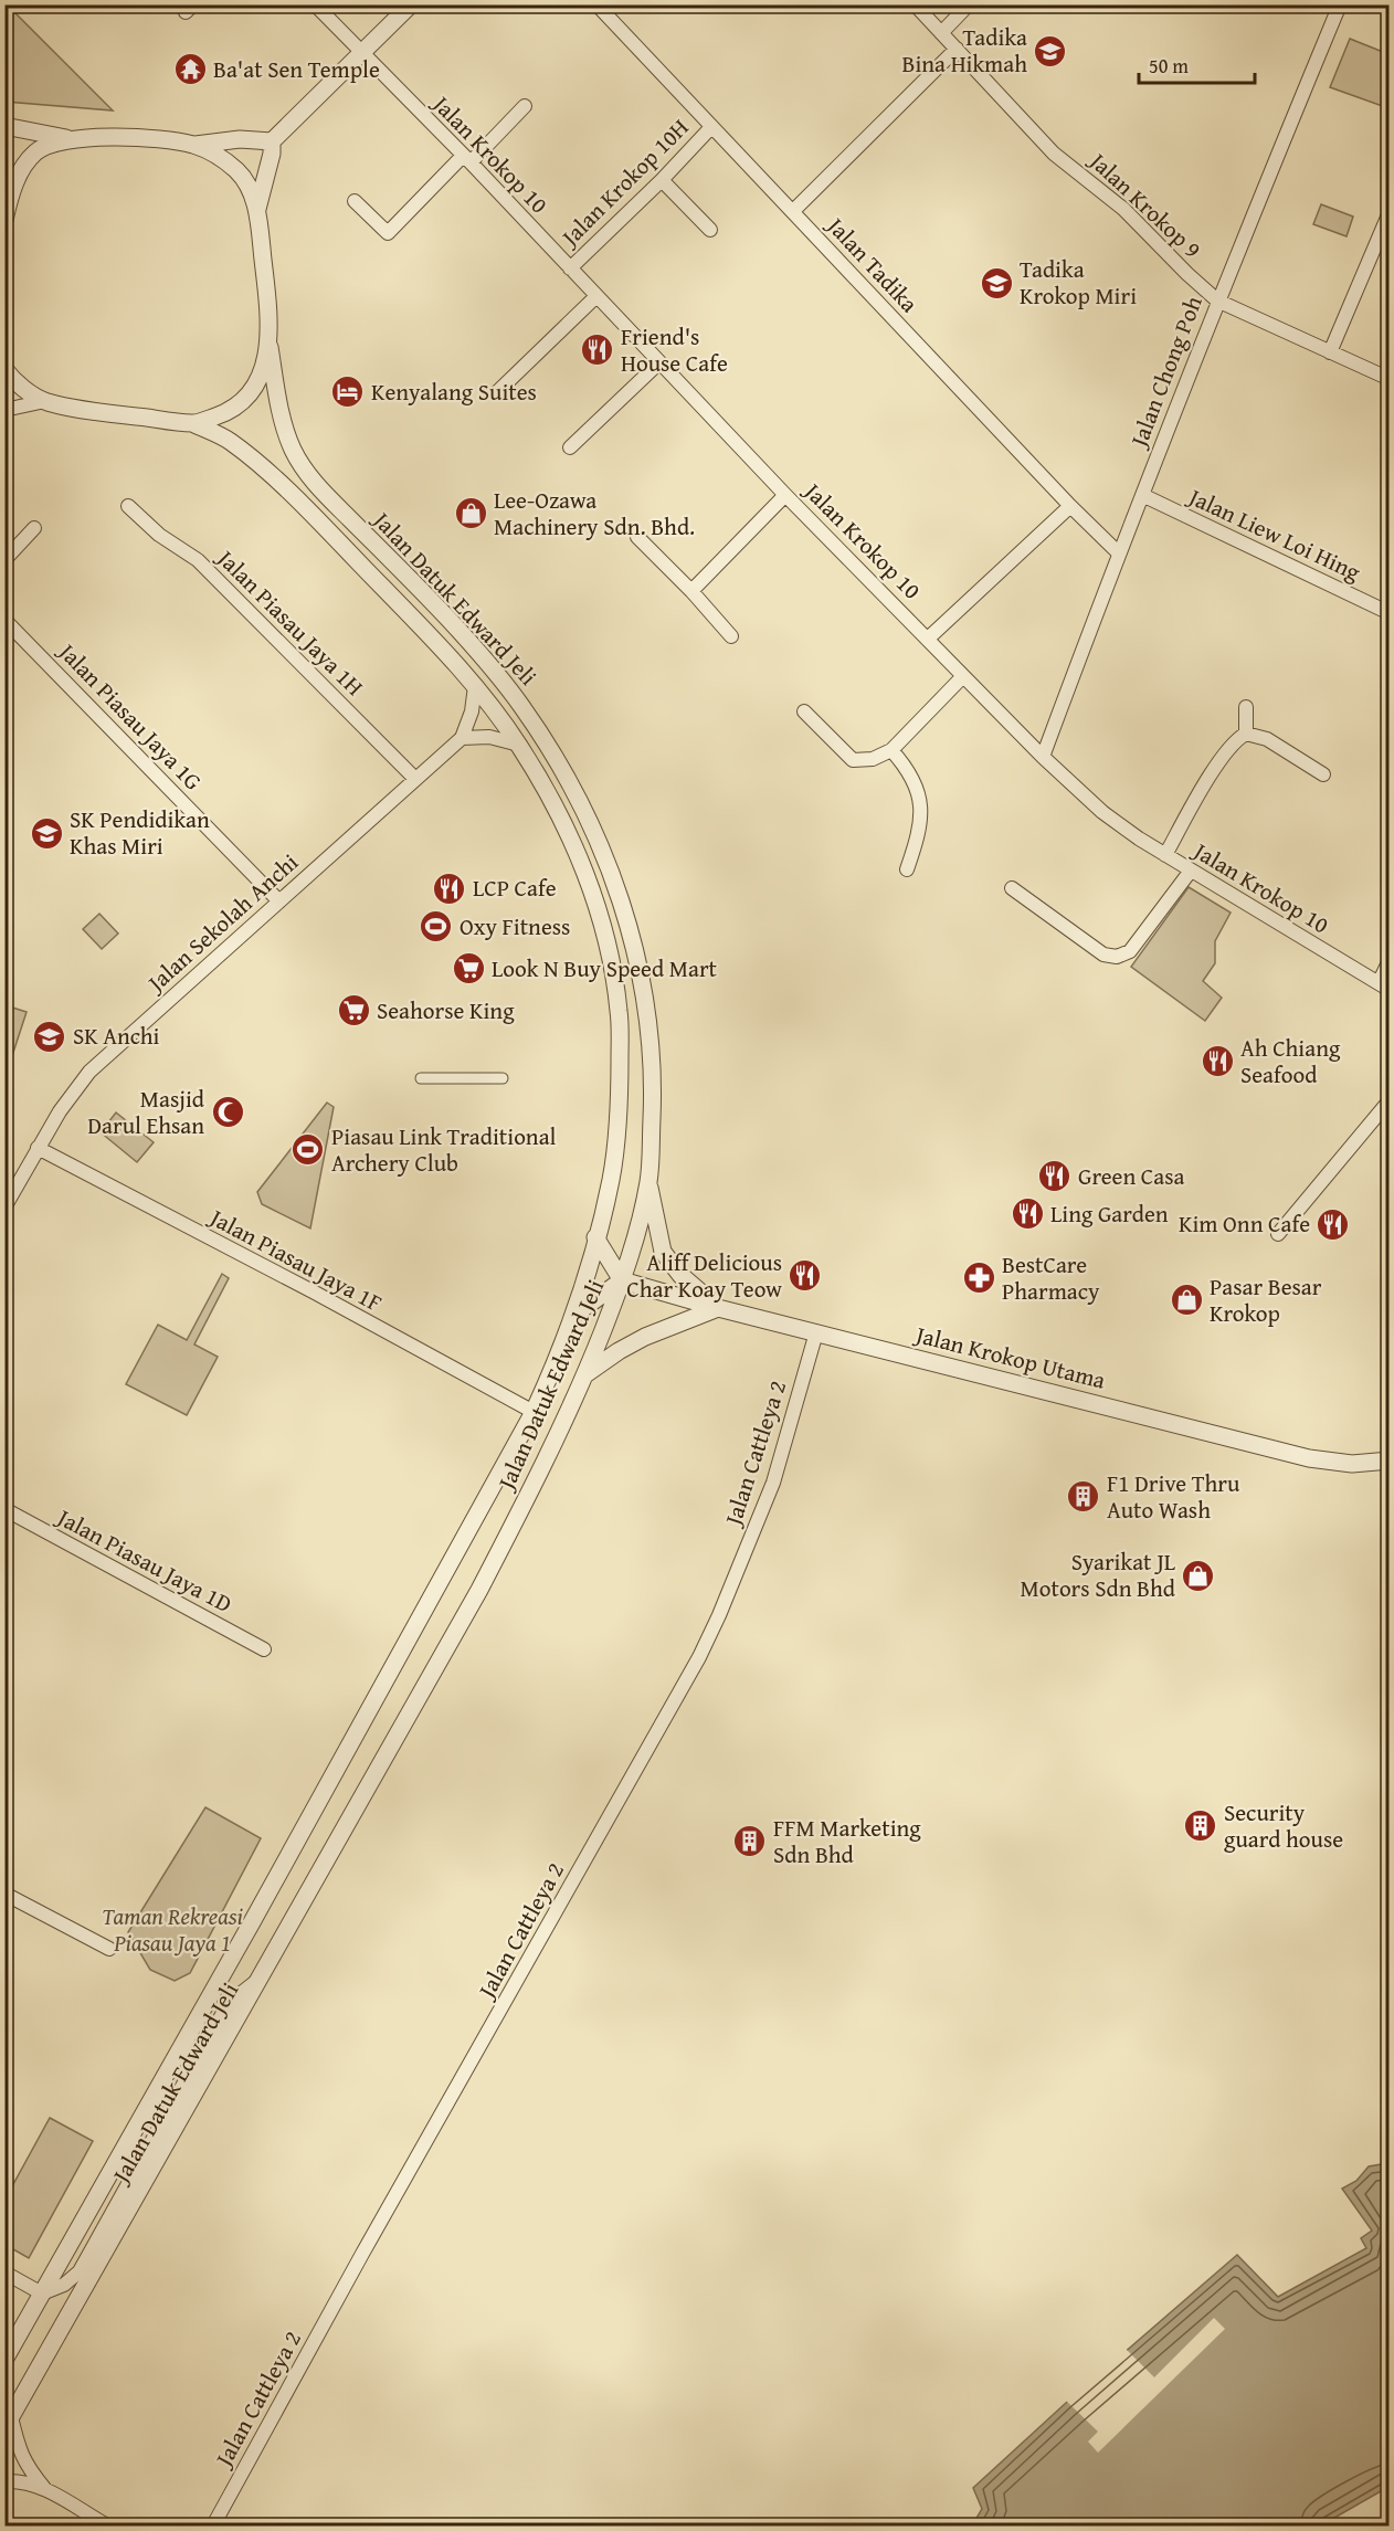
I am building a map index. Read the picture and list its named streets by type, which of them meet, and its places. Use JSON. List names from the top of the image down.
{
  "streets": {
    "street": [
      "Jalan Krokop 10",
      "Jalan Krokop 10H",
      "Jalan Krokop 9",
      "Jalan Tadika",
      "Jalan Chong Poh",
      "Jalan Liew Loi Hing",
      "Jalan Datuk Edward Jeli",
      "Jalan Piasau Jaya 1H",
      "Jalan Piasau Jaya 1G",
      "Jalan Sekolah Anchi",
      "Jalan Piasau Jaya 1F",
      "Jalan Krokop Utama",
      "Jalan Cattleya 2",
      "Jalan Piasau Jaya 1D"
    ]
  },
  "crossings": [
    ["Jalan Krokop 10", "Jalan Krokop 10H"],
    ["Jalan Krokop 10", "Jalan Chong Poh"],
    ["Jalan Krokop 10H", "Jalan Tadika"],
    ["Jalan Krokop 9", "Jalan Chong Poh"],
    ["Jalan Tadika", "Jalan Chong Poh"],
    ["Jalan Chong Poh", "Jalan Liew Loi Hing"],
    ["Jalan Datuk Edward Jeli", "Jalan Piasau Jaya 1F"],
    ["Jalan Datuk Edward Jeli", "Jalan Krokop Utama"],
    ["Jalan Piasau Jaya 1H", "Jalan Sekolah Anchi"],
    ["Jalan Piasau Jaya 1G", "Jalan Sekolah Anchi"],
    ["Jalan Sekolah Anchi", "Jalan Piasau Jaya 1F"],
    ["Jalan Krokop Utama", "Jalan Cattleya 2"]
  ],
  "parks": ["Taman Rekreasi Piasau Jaya 1"],
  "places": {
    "school or university": [
      "Tadika Bina Hikmah",
      "Tadika Krokop Miri",
      "SK Pendidikan Khas Miri",
      "SK Anchi"
    ],
    "temple": ["Ba'at Sen Temple"],
    "restaurant": [
      "Friend's House Cafe",
      "LCP Cafe",
      "Ah Chiang Seafood",
      "Green Casa",
      "Ling Garden",
      "Kim Onn Cafe",
      "Aliff Delicious Char Koay Teow"
    ],
    "hotel": ["Kenyalang Suites"],
    "shop": ["Lee-Ozawa Machinery Sdn. Bhd.", "Pasar Besar Krokop", "Syarikat JL Motors Sdn Bhd"],
    "sports": ["Oxy Fitness", "Piasau Link Traditional Archery Club"],
    "supermarket": ["Look N Buy Speed Mart", "Seahorse King"],
    "mosque": ["Masjid Darul Ehsan"],
    "pharmacy": ["BestCare Pharmacy"],
    "building": ["F1 Drive Thru Auto Wash", "Security guard house", "FFM Marketing Sdn Bhd"]
  },
  "scale_bar": "50 m"
}
